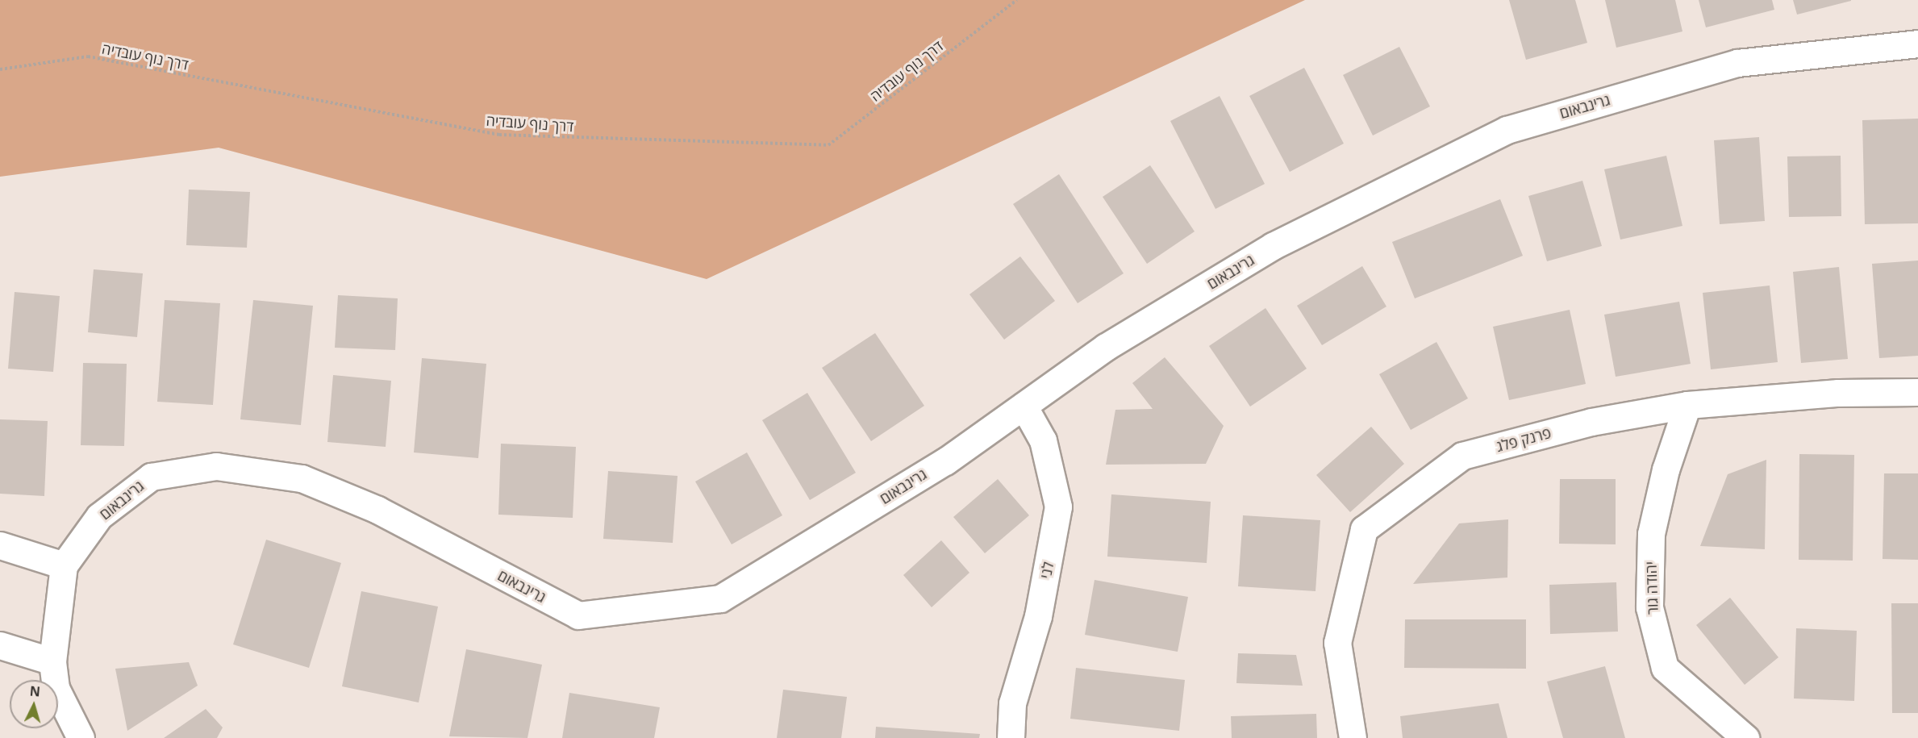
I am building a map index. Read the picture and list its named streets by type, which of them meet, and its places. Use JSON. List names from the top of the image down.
{
  "streets": {
    "street": [
      "גרינבאום",
      "פרנק פלג",
      "לני",
      "יהודה גור"
    ],
    "path": ["דרך נוף עובדיה"]
  },
  "crossings": [
    ["גרינבאום", "לני"],
    ["פרנק פלג", "יהודה גור"]
  ],
  "north": "top"
}
